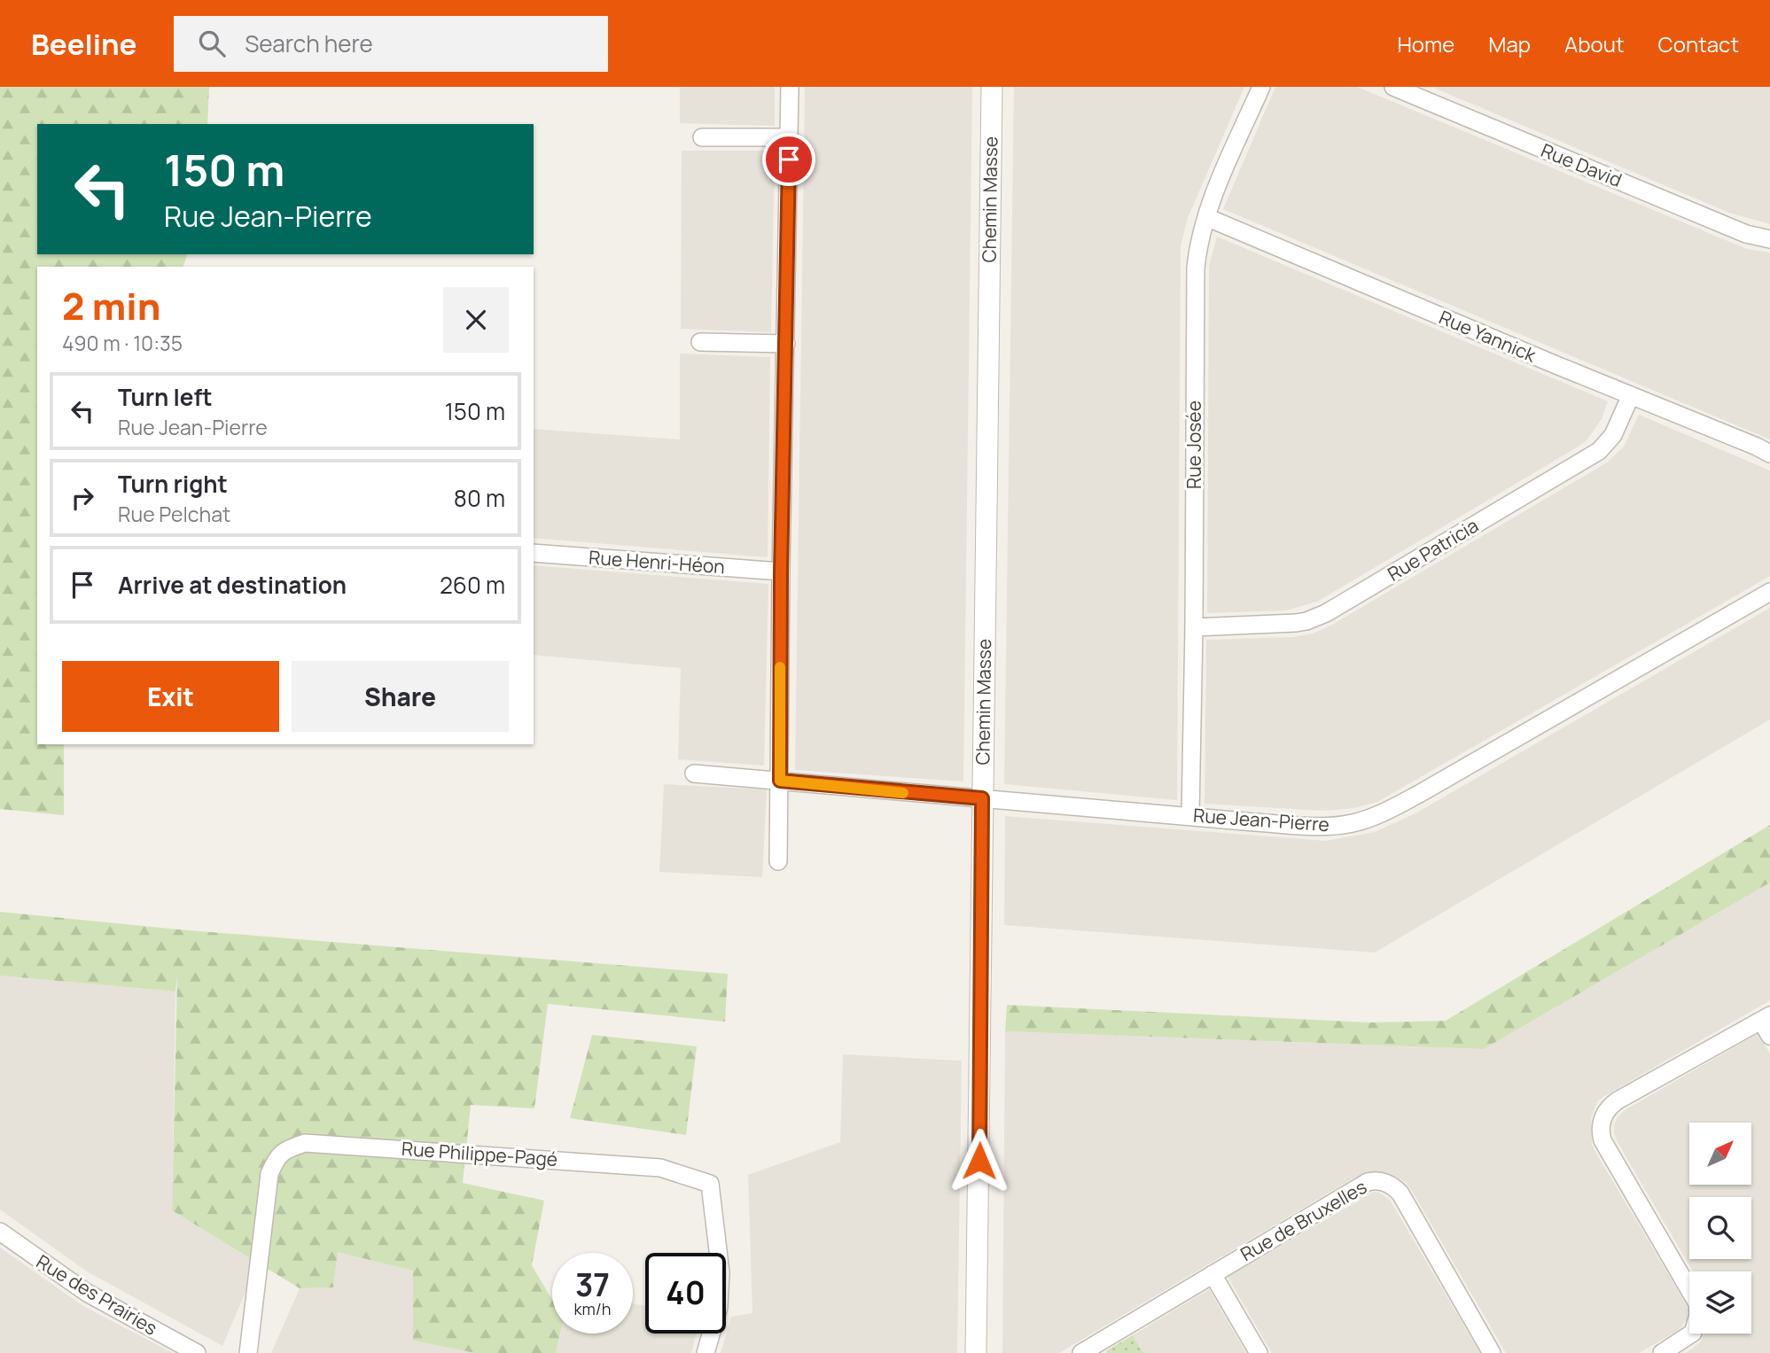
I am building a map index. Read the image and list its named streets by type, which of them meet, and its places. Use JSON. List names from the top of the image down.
{
  "streets": {
    "street": [
      "Rue David",
      "Chemin Masse",
      "Rue Yannick",
      "Rue Josée",
      "Rue Patricia",
      "Rue Henri-Héon",
      "Rue Jean-Pierre",
      "Rue Philippe-Pagé",
      "Rue de Bruxelles",
      "Rue des Prairies"
    ]
  },
  "crossings": [
    ["Chemin Masse", "Rue Jean-Pierre"],
    ["Rue Yannick", "Rue Josée"],
    ["Rue Yannick", "Rue Patricia"],
    ["Rue Josée", "Rue Patricia"],
    ["Rue Josée", "Rue Jean-Pierre"]
  ],
  "north": "top right",
  "page": {
    "header": "Beeline",
    "search": "Search here",
    "nav": [
      "Home",
      "Map",
      "About",
      "Contact"
    ],
    "turn": ["150 m", "Rue Jean-Pierre"],
    "heading": ["2 min", "490 m · 10:35"],
    "list": [
      {
        "name": "Turn left",
        "note": "Rue Jean-Pierre",
        "value": "150 m"
      },
      {
        "name": "Turn right",
        "note": "Rue Pelchat",
        "value": "80 m"
      },
      {
        "name": "Arrive at destination",
        "value": "260 m"
      }
    ],
    "buttons": ["Exit", "Share"],
    "speed": "37 km/h",
    "limit": "40"
  }
}
